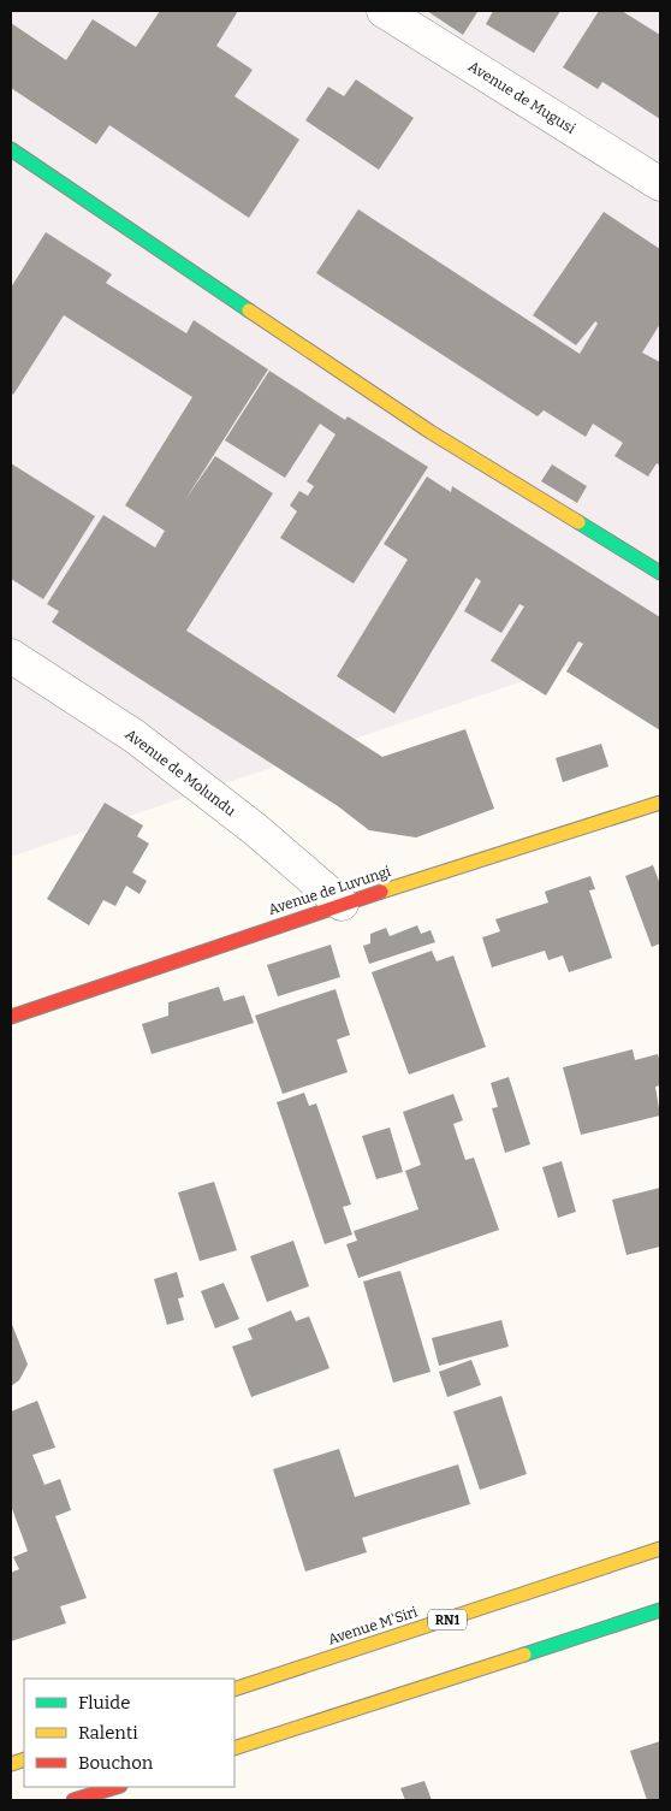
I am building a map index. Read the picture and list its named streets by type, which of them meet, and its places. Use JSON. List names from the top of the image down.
{
  "streets": {
    "main road": ["Avenue de Luvungi", "RN1", "Avenue M'Siri"],
    "street": ["Avenue de Mugusi", "Avenue de Molundu"]
  },
  "crossings": [
    ["Avenue de Molundu", "Avenue de Luvungi"]
  ],
  "legend": ["Fluide", "Ralenti", "Bouchon"]
}
